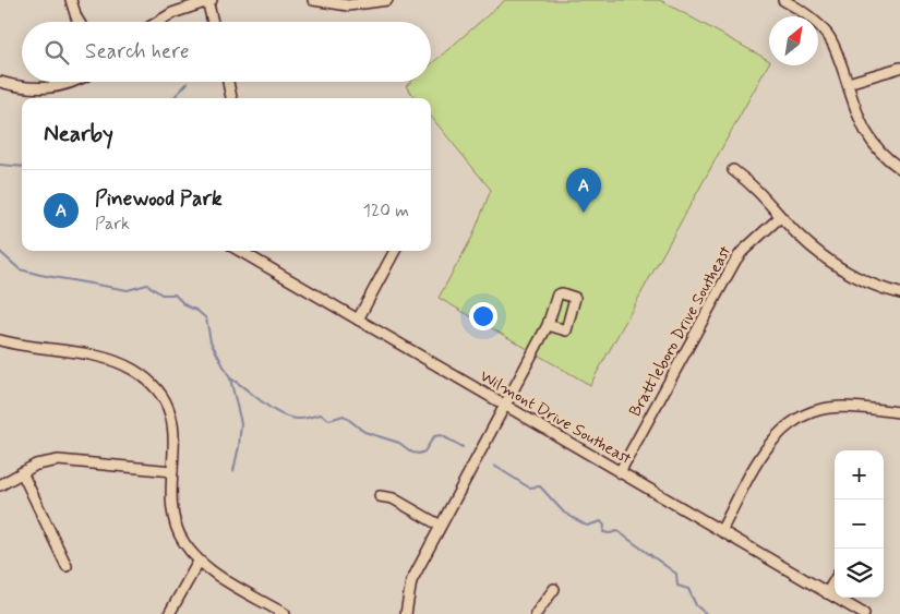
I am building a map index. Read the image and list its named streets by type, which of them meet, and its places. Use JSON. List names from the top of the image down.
{
  "streets": {
    "street": ["Brattleboro Drive Southeast", "Wilmont Drive Southeast"]
  },
  "crossings": [
    ["Brattleboro Drive Southeast", "Wilmont Drive Southeast"]
  ],
  "north": "top right",
  "page": {
    "search": "Search here",
    "heading": "Nearby",
    "pins": "A",
    "list": [
      {
        "mark": "A",
        "name": "Pinewood Park",
        "note": "Park",
        "value": "120 m"
      }
    ],
    "map_buttons": ["+", "−"]
  }
}
